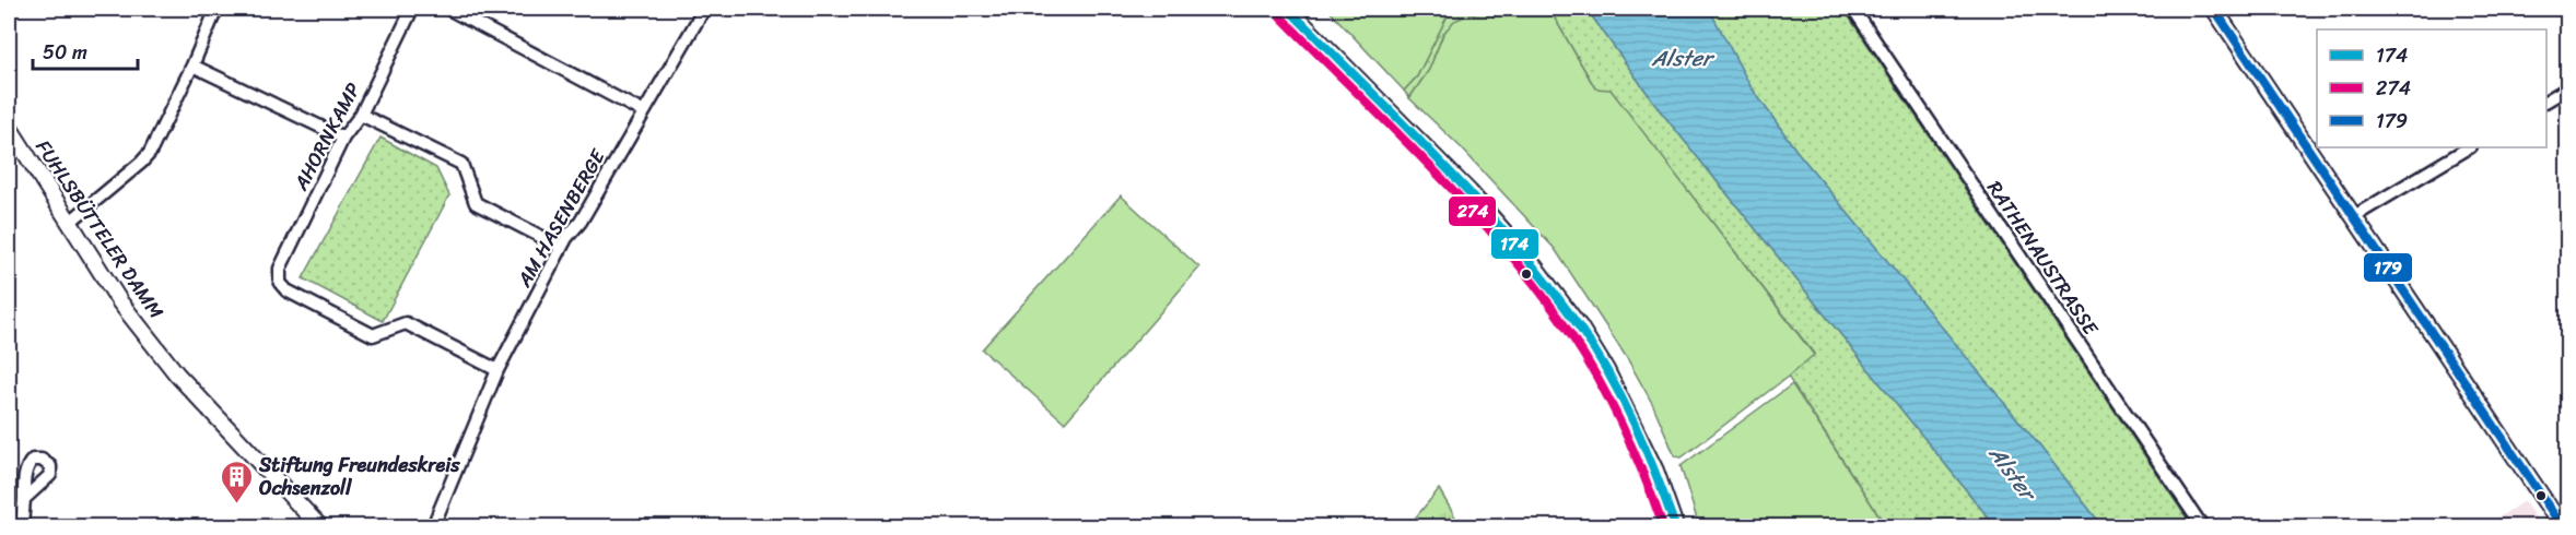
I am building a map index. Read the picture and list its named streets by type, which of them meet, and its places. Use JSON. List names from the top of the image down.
{
  "streets": {
    "street": [
      "AHORNKAMP",
      "AM HASENBERGE",
      "FUHLSBÜTTELER DAMM",
      "RATHENAUSTRASSE"
    ]
  },
  "crossings": [
    ["AHORNKAMP", "AM HASENBERGE"]
  ],
  "water": ["Alster"],
  "places": {
    "building": ["Stiftung Freundeskreis Ochsenzoll"]
  },
  "lines": ["transit line 174", "transit line 179", "transit line 274"],
  "legend": ["174", "274", "179"],
  "scale_bar": "50 m"
}
